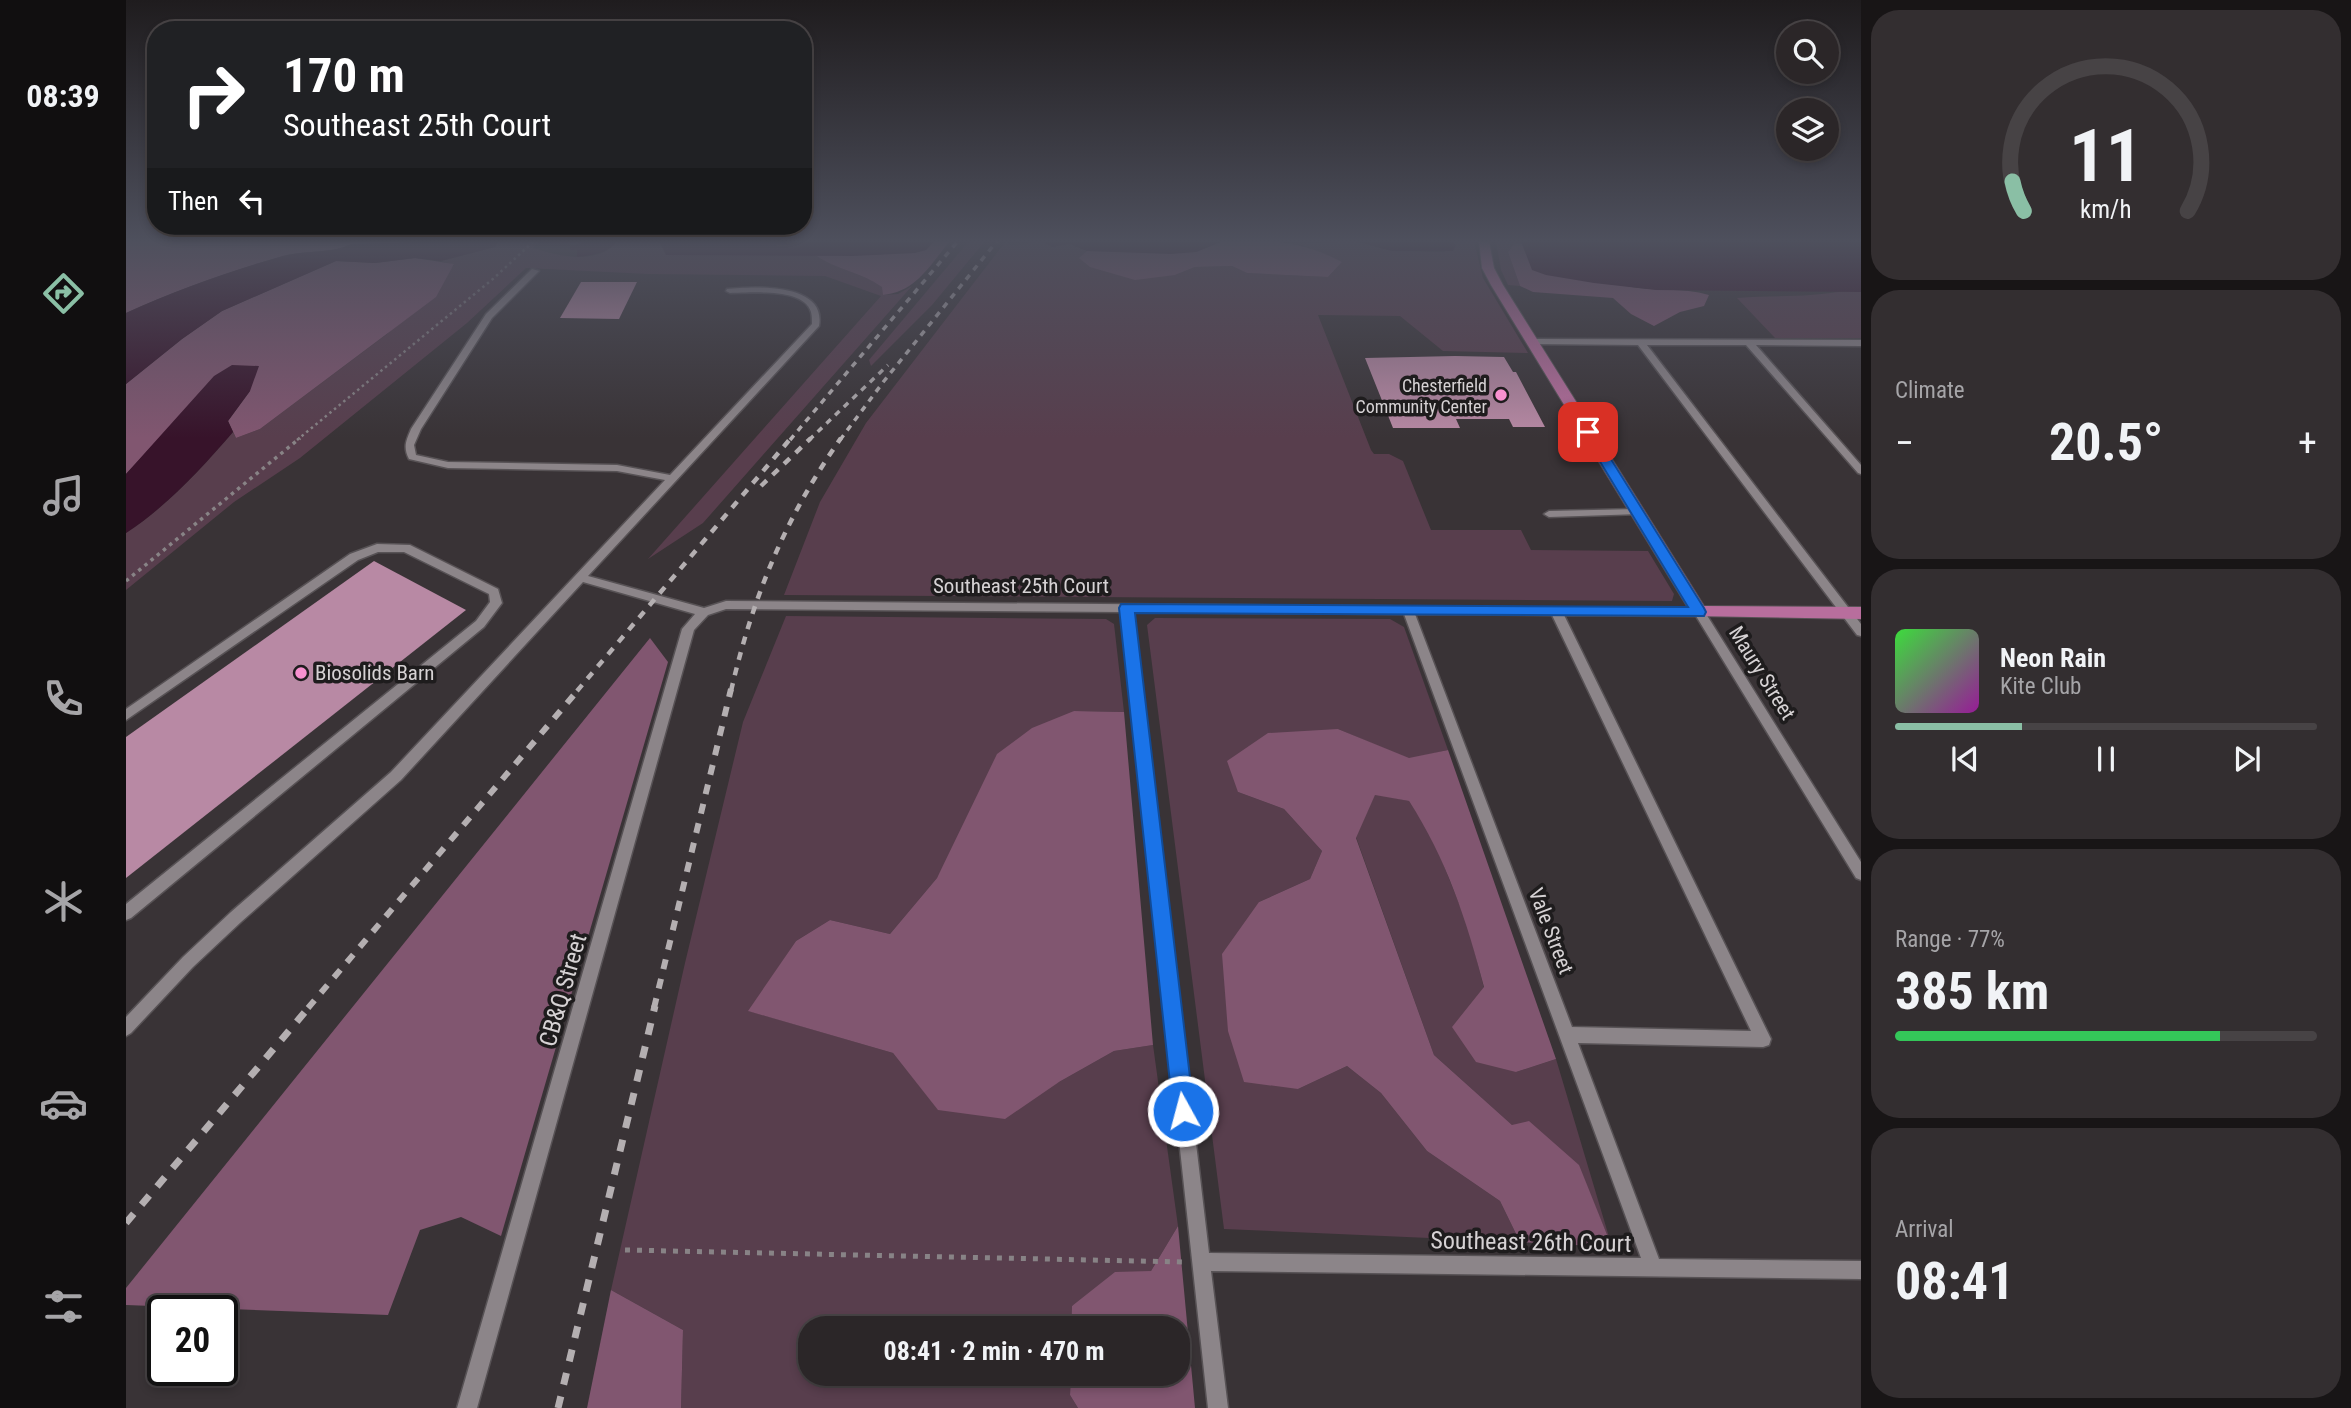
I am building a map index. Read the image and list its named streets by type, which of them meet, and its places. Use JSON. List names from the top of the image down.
{
  "streets": {
    "main road": ["Southeast 25th Court", "Maury Street"],
    "street": ["Vale Street", "CB&Q Street", "Southeast 26th Court"]
  },
  "crossings": [
    ["Southeast 25th Court", "Maury Street"],
    ["Southeast 25th Court", "Vale Street"],
    ["Southeast 25th Court", "CB&Q Street"],
    ["Vale Street", "Southeast 26th Court"]
  ],
  "places": ["Chesterfield Community Center", "Biosolids Barn"],
  "page": {
    "tabs": "08:39",
    "turn": ["170 m", "Southeast 25th Court"],
    "then": "Then",
    "tile": [
      "Climate",
      ["Range · 77%", "385 km"],
      ["Arrival", "08:41"]
    ],
    "heat": ["−", "20.5°", "+"],
    "song": ["Neon Rain", "Kite Club"],
    "limit": "20",
    "trip": "08:41 · 2 min · 470 m",
    "gauge": ["11", "km/h"]
  }
}
